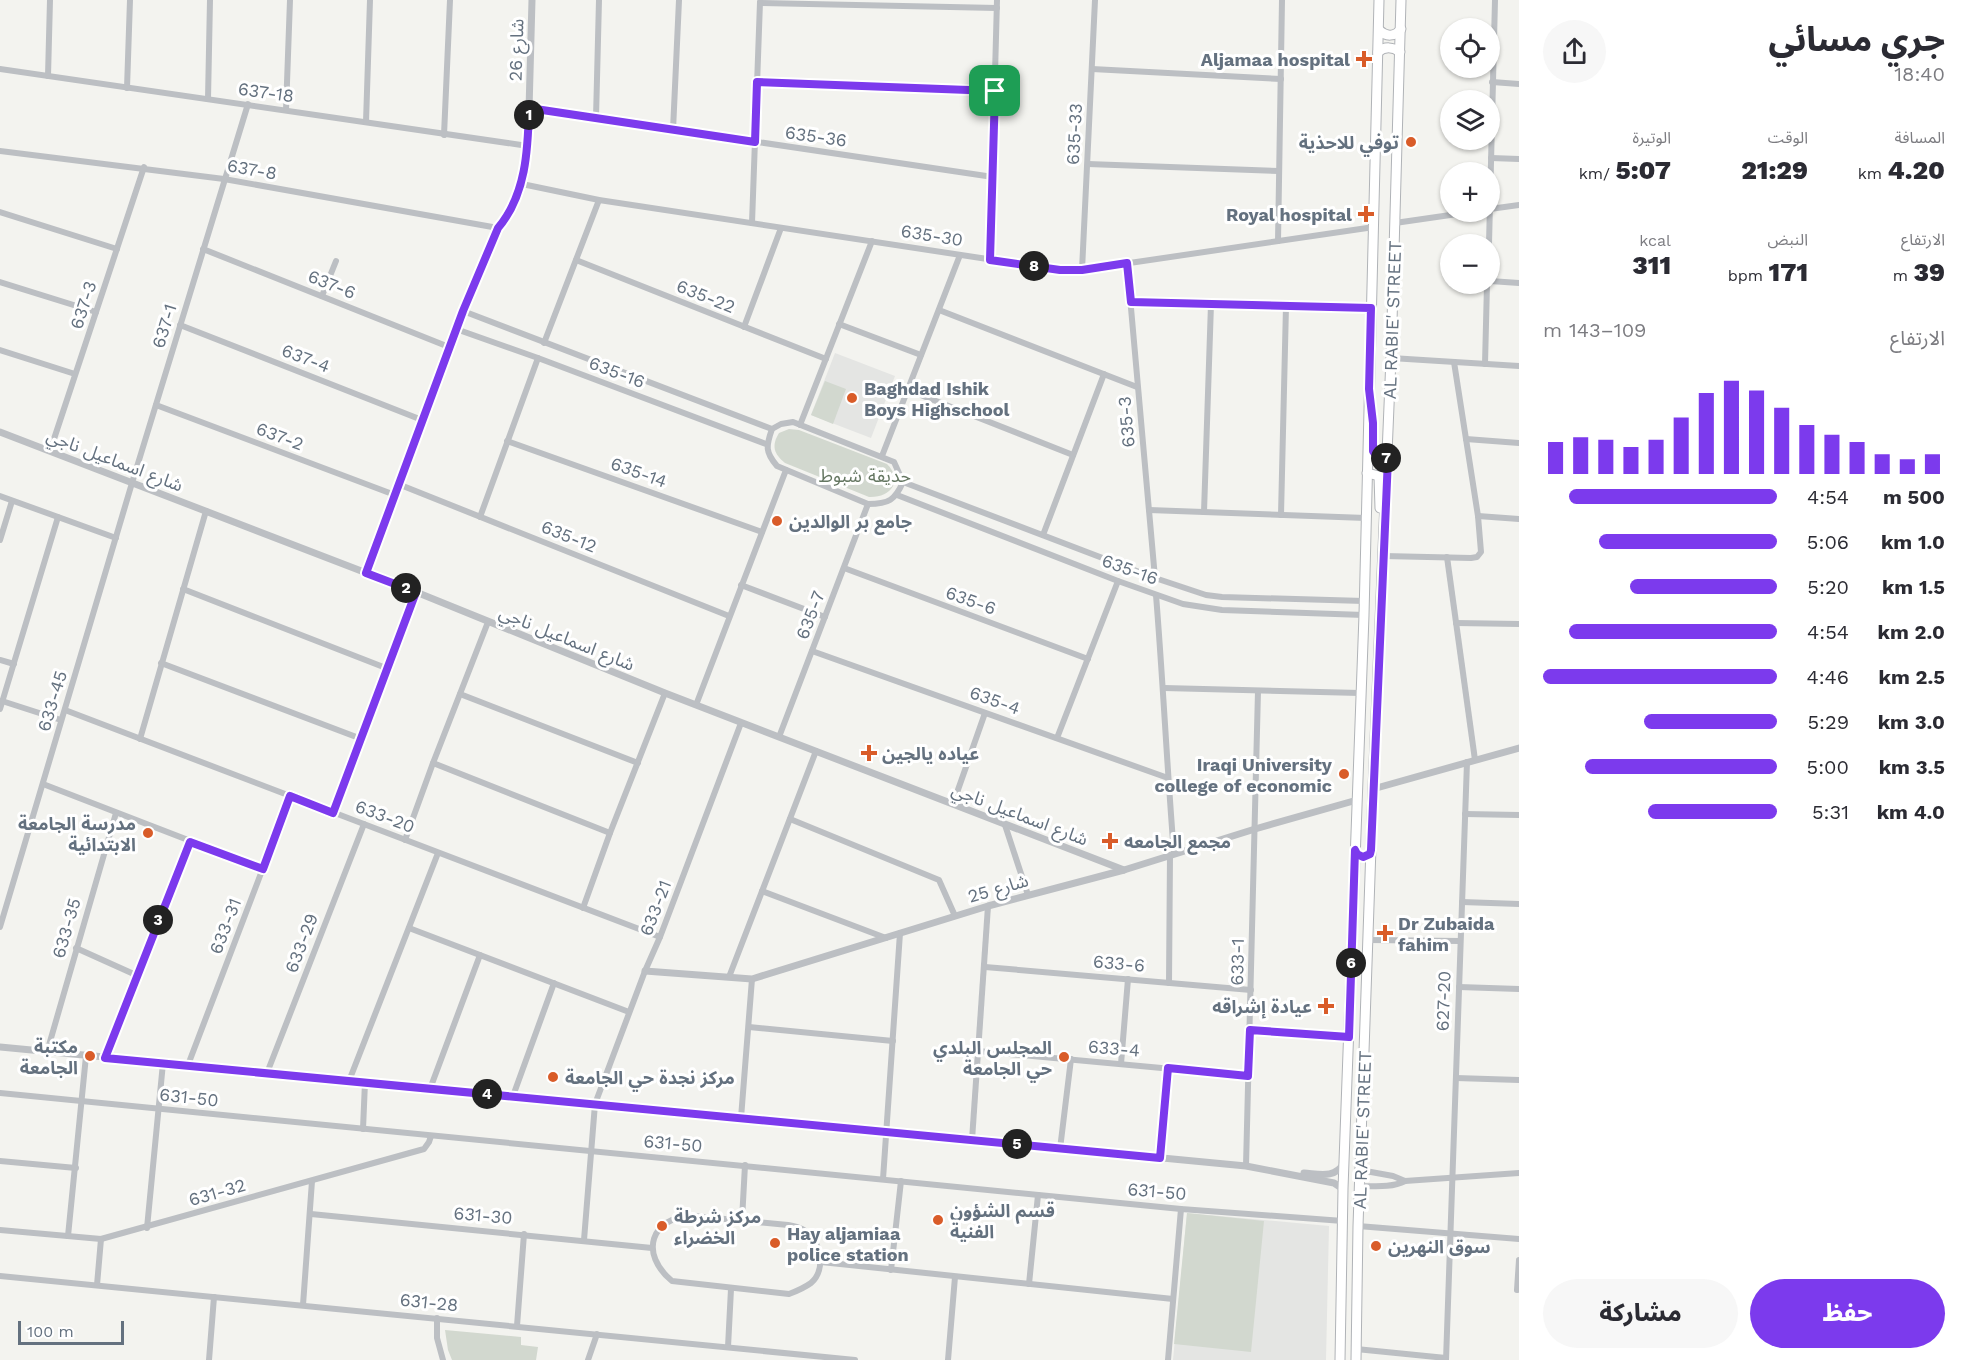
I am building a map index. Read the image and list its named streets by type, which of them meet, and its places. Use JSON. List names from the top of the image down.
{
  "streets": {
    "main road": ["AL RABIE' STREET"],
    "street": [
      "شارع 26",
      "637-18",
      "635-33",
      "635-36",
      "637-8",
      "635-30",
      "637-6",
      "635-22",
      "637-3",
      "637-1",
      "637-4",
      "635-16",
      "635-3",
      "637-2",
      "شارع اسماعيل ناجي",
      "635-14",
      "635-12",
      "635-6",
      "635-7",
      "635-4",
      "633-45",
      "633-20",
      "شارع 25",
      "633-21",
      "633-31",
      "633-35",
      "633-29",
      "633-1",
      "633-6",
      "627-20",
      "633-4",
      "631-50",
      "631-32",
      "631-30",
      "631-28"
    ]
  },
  "crossings": [
    ["شارع 26", "637-18"],
    ["شارع 26", "635-36"],
    ["شارع 26", "637-8"],
    ["شارع 26", "635-30"],
    ["شارع 26", "637-6"],
    ["شارع 26", "637-4"],
    ["شارع 26", "635-16"],
    ["شارع 26", "637-2"],
    ["شارع 26", "شارع اسماعيل ناجي"],
    ["شارع 26", "635-12"],
    ["637-18", "637-1"],
    ["635-33", "635-30"],
    ["637-8", "637-3"],
    ["637-8", "637-1"],
    ["635-30", "AL RABIE' STREET"],
    ["635-30", "635-3"],
    ["637-6", "637-1"],
    ["637-3", "شارع اسماعيل ناجي"],
    ["AL RABIE' STREET", "635-16"],
    ["AL RABIE' STREET", "شارع 25"],
    ["AL RABIE' STREET", "631-50"],
    ["637-1", "637-4"],
    ["637-1", "637-2"],
    ["637-1", "شارع اسماعيل ناجي"],
    ["637-1", "633-45"],
    ["635-16", "635-3"],
    ["شارع اسماعيل ناجي", "635-7"],
    ["شارع اسماعيل ناجي", "633-45"],
    ["شارع اسماعيل ناجي", "شارع 25"],
    ["شارع اسماعيل ناجي", "633-21"],
    ["635-6", "635-7"],
    ["635-7", "635-4"],
    ["633-45", "633-20"],
    ["633-20", "633-21"],
    ["633-20", "633-31"],
    ["633-20", "633-29"],
    ["شارع 25", "633-21"],
    ["شارع 25", "633-1"],
    ["633-21", "631-50"],
    ["633-21", "631-30"],
    ["633-1", "633-6"],
    ["633-1", "633-4"],
    ["631-50", "631-32"]
  ],
  "parks": ["حديقة شبوط"],
  "places": {
    "health": [
      "Aljamaa hospital",
      "Royal hospital",
      "عياده يالجين",
      "مجمع الجامعه",
      "Dr Zubaida fahim",
      "عيادة إشراقه"
    ],
    "other": [
      "توفي للاحذية",
      "Baghdad Ishik Boys Highschool",
      "جامع بر الوالدين",
      "Iraqi University college of economic",
      "مدرسة الجامعة الابتدائية",
      "مكتبة الجامعة",
      "المجلس البلدي حي الجامعة",
      "مركز نجدة حي الجامعة",
      "قسم الشؤون الفنية",
      "مركز شرطة الخضراء",
      "Hay aljamiaa police station",
      "سوق النهرين"
    ]
  },
  "scale_bar": "100 m",
  "page": {
    "heading": ["جري مسائي", "18:40"],
    "map_buttons": ["+", "−"],
    "pins": [
      "1",
      "8",
      "7",
      "2",
      "3",
      "6",
      "4",
      "5"
    ],
    "stats": [
      ["المسافة", "4.20 km"],
      ["الوقت", "21:29"],
      ["الوتيرة", "5:07 /km"],
      ["الارتفاع", "39 m"],
      ["النبض", "171 bpm"],
      ["kcal", "311"]
    ],
    "chart": ["الارتفاع", "109–143 m"],
    "list": [
      {
        "name": "500 m",
        "note": "4:54"
      },
      {
        "name": "1.0 km",
        "note": "5:06"
      },
      {
        "name": "1.5 km",
        "note": "5:20"
      },
      {
        "name": "2.0 km",
        "note": "4:54"
      },
      {
        "name": "2.5 km",
        "note": "4:46"
      },
      {
        "name": "3.0 km",
        "note": "5:29"
      },
      {
        "name": "3.5 km",
        "note": "5:00"
      },
      {
        "name": "4.0 km",
        "note": "5:31"
      }
    ],
    "buttons": ["حفظ", "مشاركة"],
    "scale": "100 m"
  }
}
